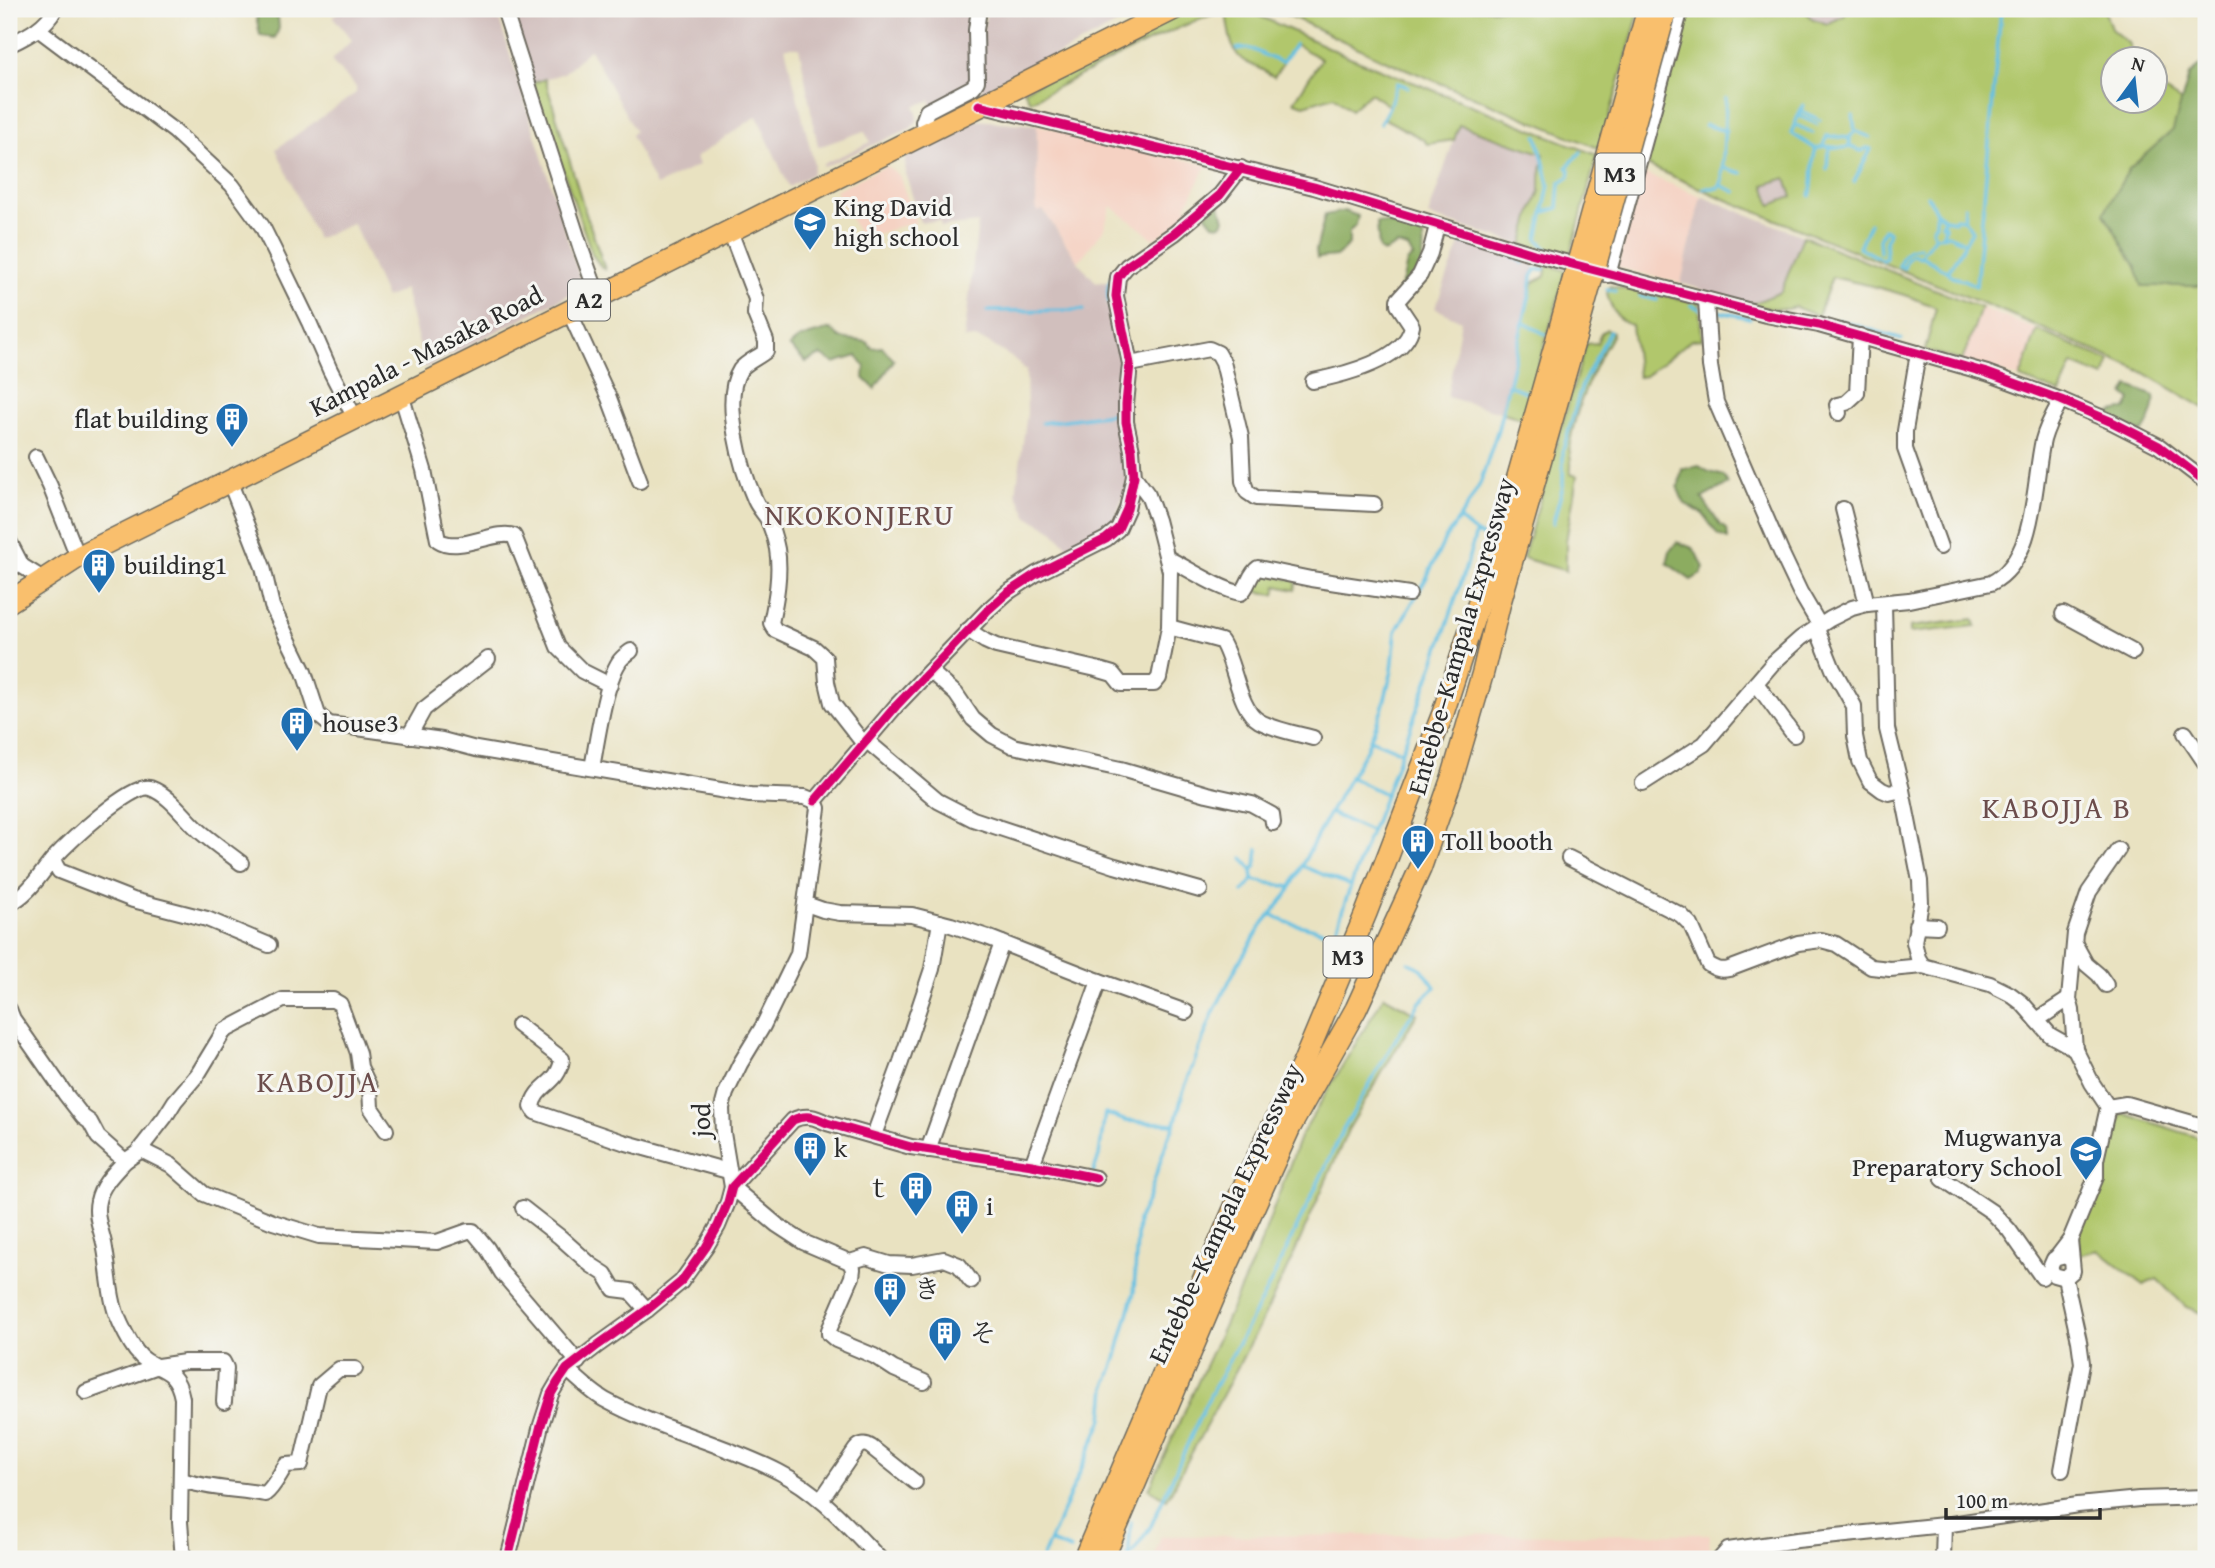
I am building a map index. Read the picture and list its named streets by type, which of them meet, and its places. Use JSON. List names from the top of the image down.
{
  "streets": {
    "highway": [
      "M3",
      "A2",
      "Kampala - Masaka Road",
      "Entebbe–Kampala Expressway"
    ],
    "street": ["jod"]
  },
  "districts": ["NKOKONJERU", "KABOJJA B", "KABOJJA"],
  "places": {
    "school or university": ["King David high school", "Mugwanya Preparatory School"],
    "building": [
      "flat building",
      "building1",
      "house3",
      "Toll booth",
      "k",
      "ｔ",
      "i",
      "き",
      "そ"
    ]
  },
  "scale_bar": "100 m",
  "north": "top"
}
